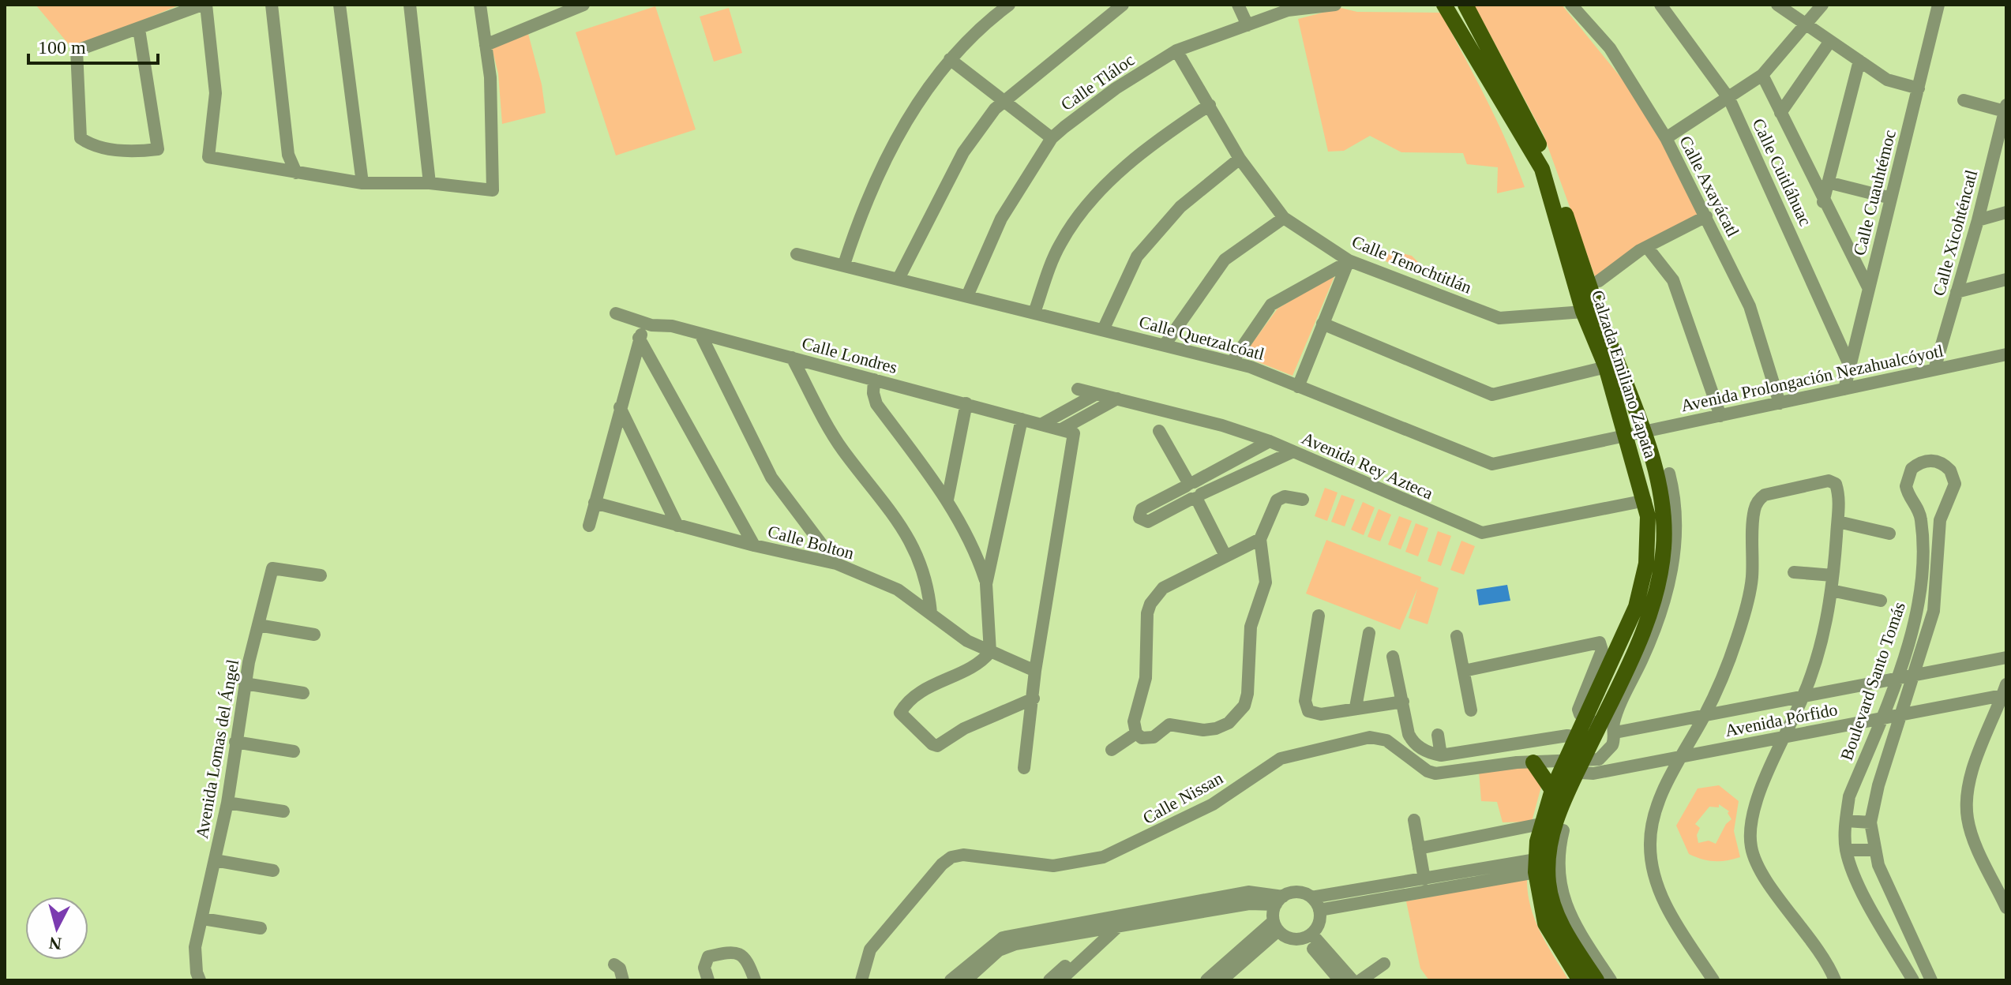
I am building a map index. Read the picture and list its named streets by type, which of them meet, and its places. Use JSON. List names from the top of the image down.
{
  "streets": {
    "main road": ["Calzada Emiliano Zapata"],
    "street": [
      "Calle Tláloc",
      "Calle Cuitláhuac",
      "Calle Axayácatl",
      "Calle Cuauhtémoc",
      "Calle Xicohténcatl",
      "Calle Tenochtitlán",
      "Calle Quetzalcóatl",
      "Calle Londres",
      "Avenida Prolongación Nezahualcóyotl",
      "Avenida Rey Azteca",
      "Calle Bolton",
      "Boulevard Santo Tomás",
      "Avenida Pórfido",
      "Avenida Lomas del Ángel",
      "Calle Nissan"
    ]
  },
  "crossings": [
    ["Calle Tláloc", "Calle Tenochtitlán"],
    ["Calle Tláloc", "Calle Quetzalcóatl"],
    ["Calle Cuitláhuac", "Calle Cuauhtémoc"],
    ["Calle Axayácatl", "Avenida Prolongación Nezahualcóyotl"],
    ["Calle Cuauhtémoc", "Avenida Prolongación Nezahualcóyotl"],
    ["Calle Xicohténcatl", "Avenida Prolongación Nezahualcóyotl"],
    ["Calle Tenochtitlán", "Calzada Emiliano Zapata"],
    ["Calle Quetzalcóatl", "Calzada Emiliano Zapata"],
    ["Calle Quetzalcóatl", "Avenida Prolongación Nezahualcóyotl"],
    ["Calzada Emiliano Zapata", "Avenida Prolongación Nezahualcóyotl"],
    ["Calzada Emiliano Zapata", "Avenida Rey Azteca"],
    ["Calzada Emiliano Zapata", "Avenida Pórfido"],
    ["Calzada Emiliano Zapata", "Calle Nissan"],
    ["Boulevard Santo Tomás", "Avenida Pórfido"],
    ["Avenida Pórfido", "Calle Nissan"]
  ],
  "scale_bar": "100 m",
  "north": "bottom"
}
